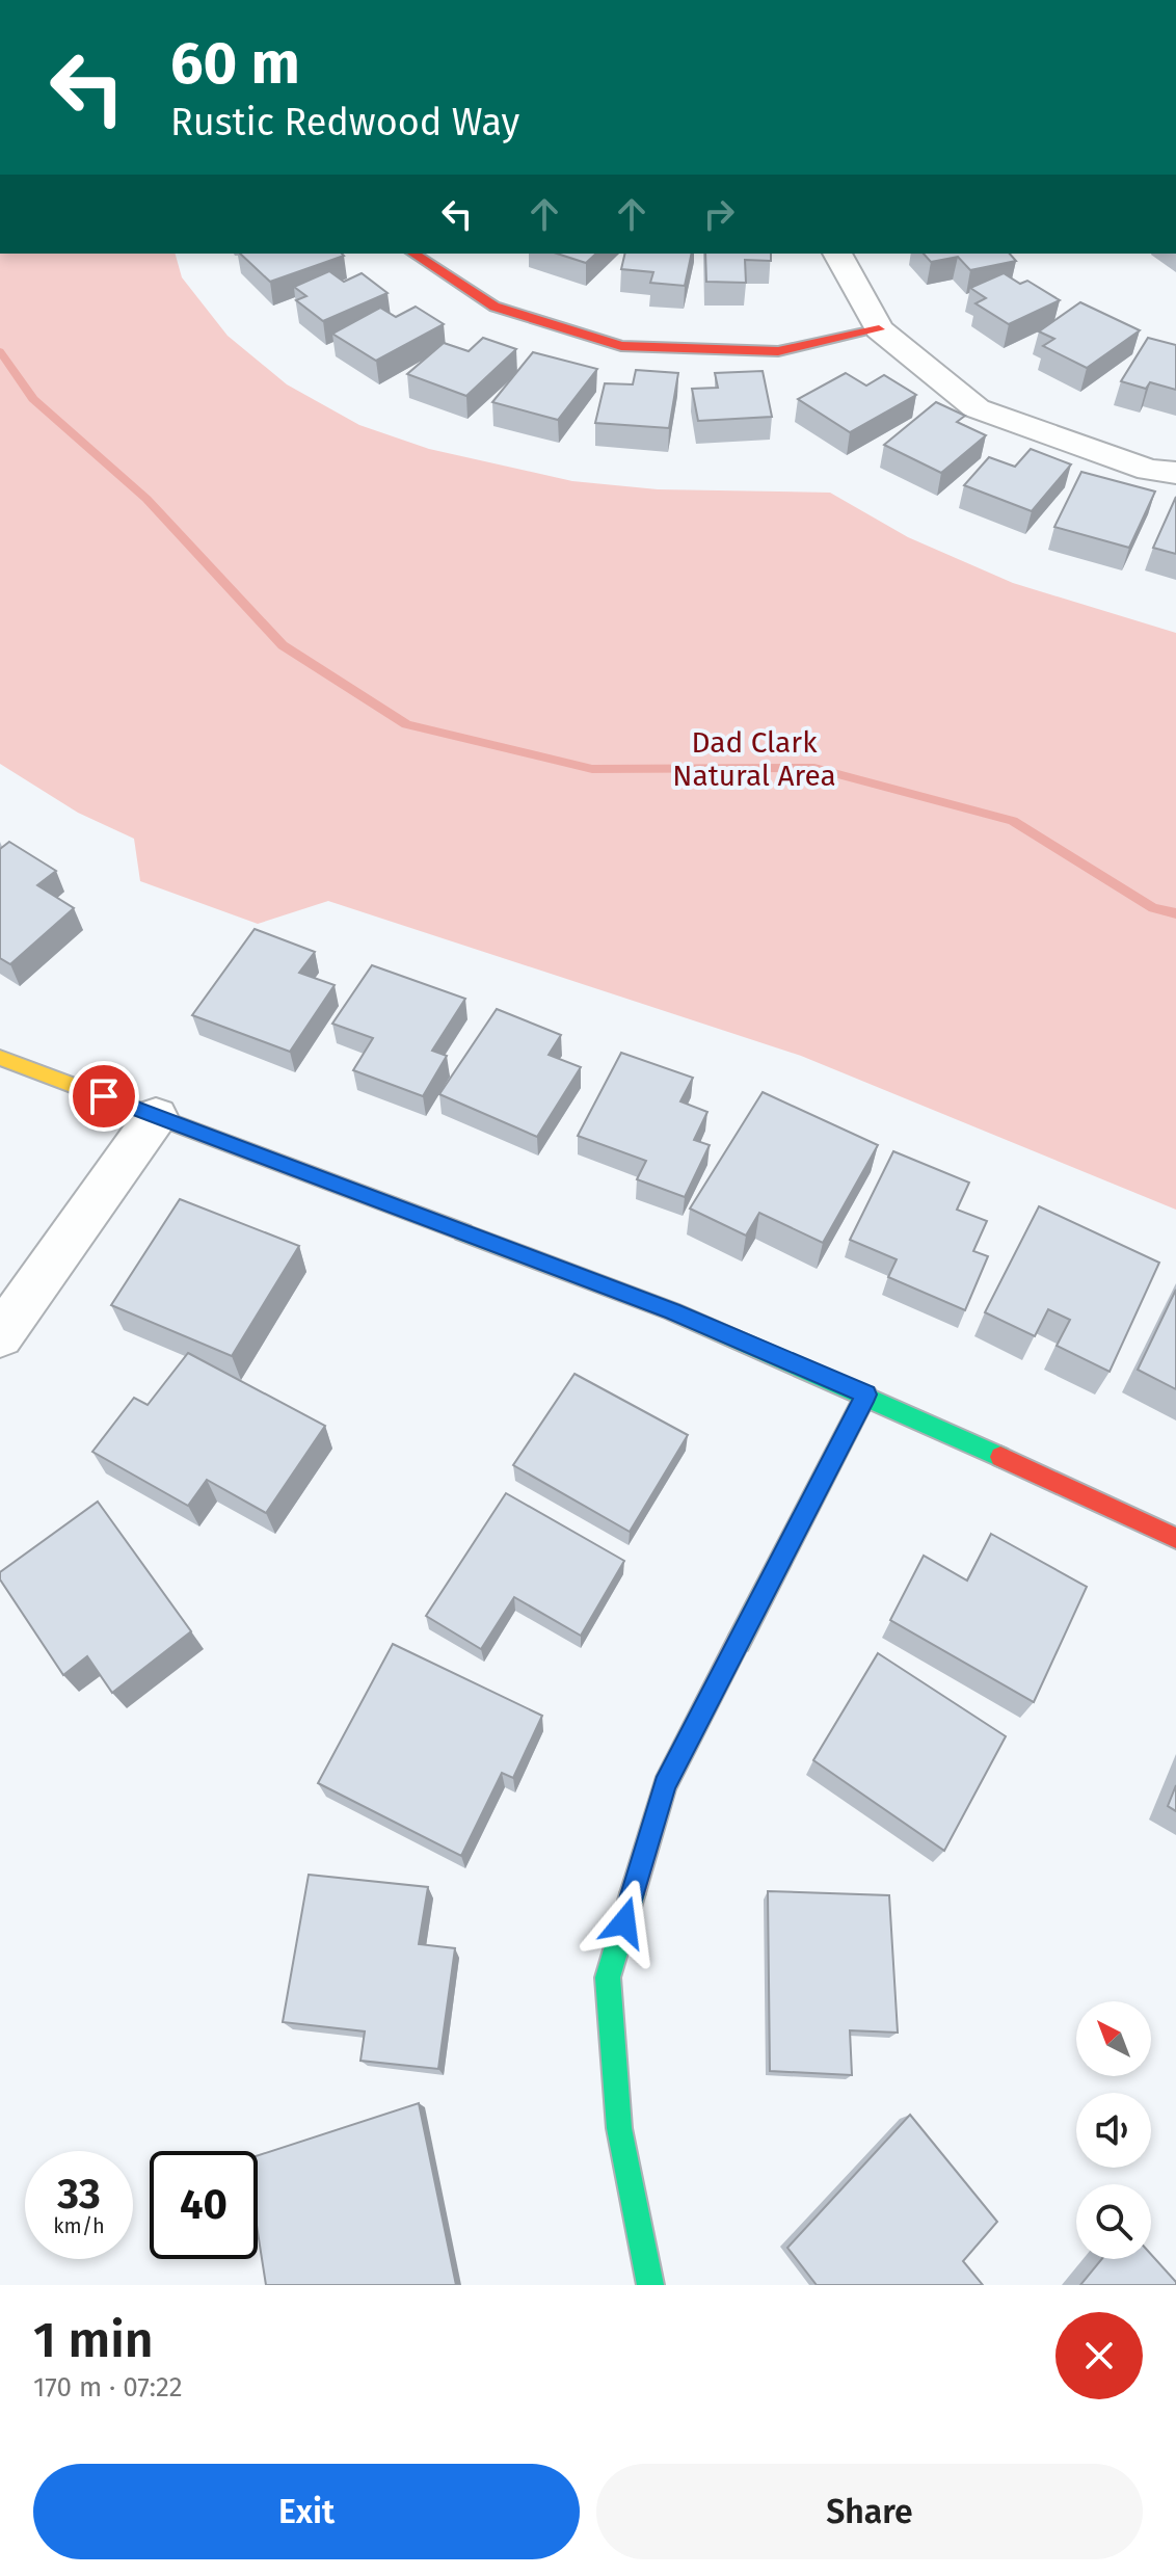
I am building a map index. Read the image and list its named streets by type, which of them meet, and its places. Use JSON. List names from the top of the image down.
{
  "parks": ["Dad Clark Natural Area"],
  "north": "top left",
  "page": {
    "turn": ["60 m", "Rustic Redwood Way"],
    "speed": "33 km/h",
    "limit": "40",
    "heading": ["1 min", "170 m · 07:22"],
    "buttons": ["Exit", "Share"]
  }
}
